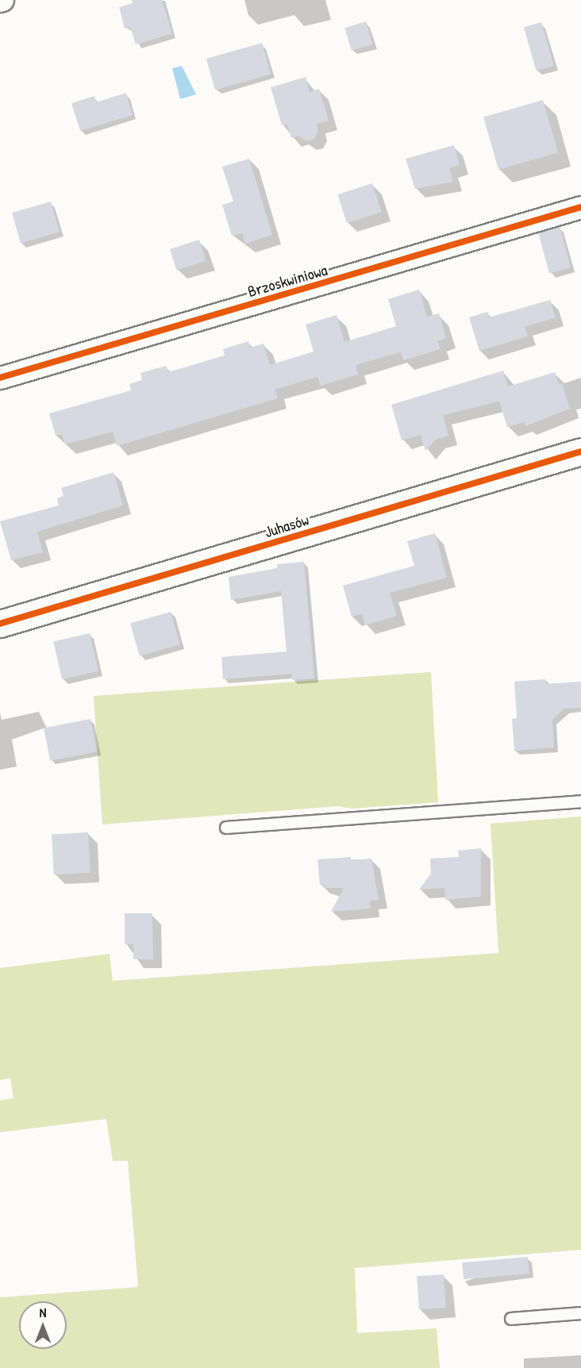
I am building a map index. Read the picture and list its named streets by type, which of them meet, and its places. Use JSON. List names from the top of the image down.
{
  "streets": {
    "street": ["Brzoskwiniowa", "Juhasów"]
  },
  "north": "top"
}
